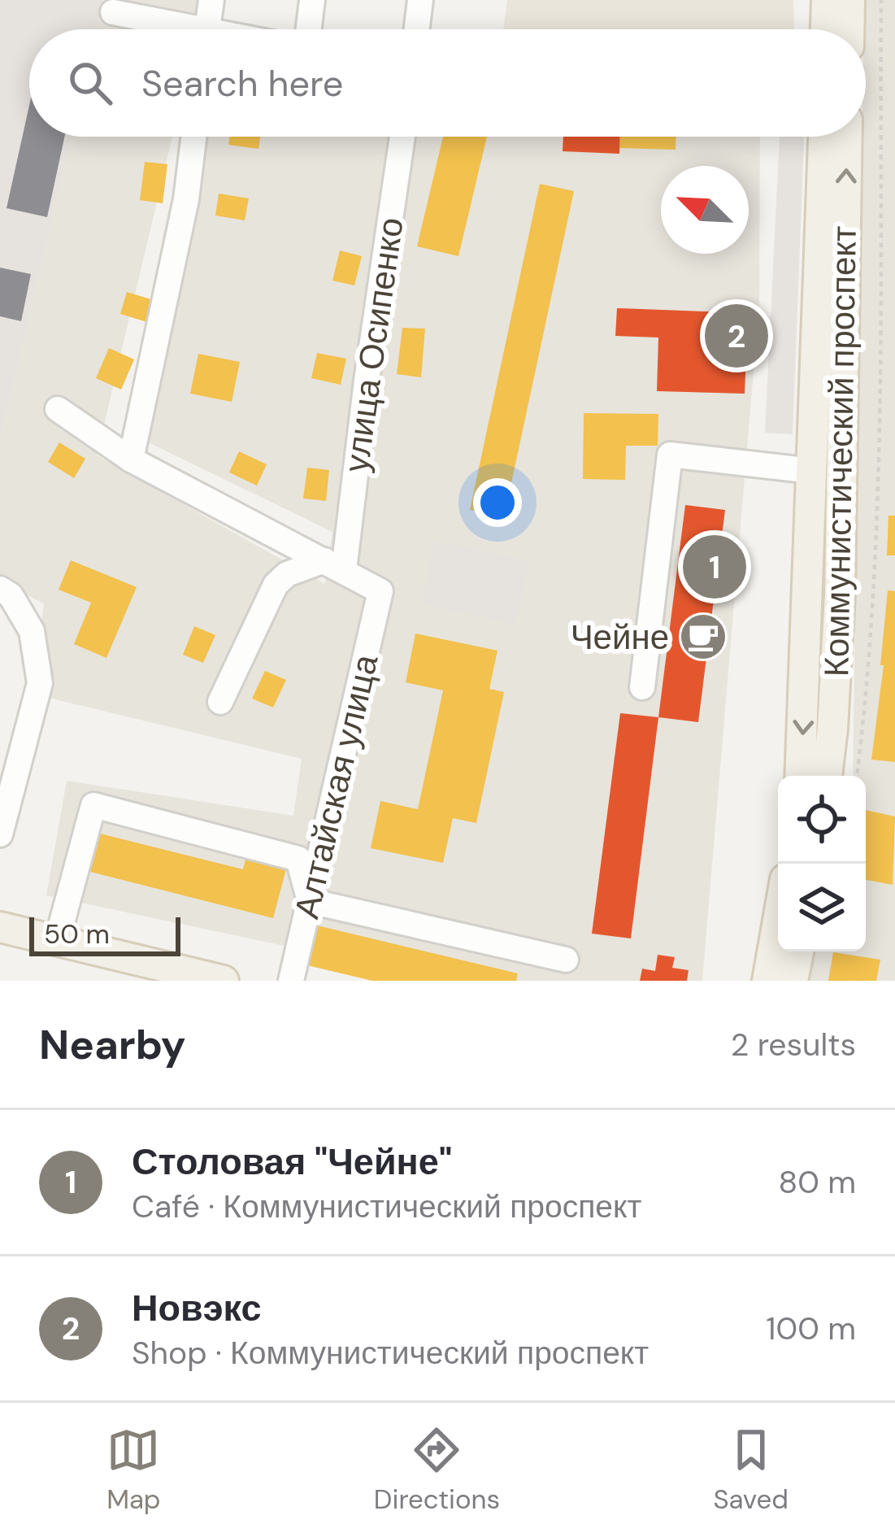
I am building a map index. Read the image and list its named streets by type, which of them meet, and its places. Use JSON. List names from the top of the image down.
{
  "streets": {
    "main road": ["Коммунистический проспект"],
    "street": ["улица Осипенко", "Алтайская улица"]
  },
  "crossings": [
    ["улица Осипенко", "Алтайская улица"]
  ],
  "places": {
    "cafe": ["Чейне"]
  },
  "scale_bar": "50 m",
  "north": "top left",
  "page": {
    "search": "Search here",
    "pins": ["2", "1"],
    "scale": "50 m",
    "heading": ["Nearby", "2 results"],
    "list": [
      {
        "mark": "1",
        "name": "Столовая \"Чейне\"",
        "note": "Café · Коммунистический проспект",
        "value": "80 m"
      },
      {
        "mark": "2",
        "name": "Новэкс",
        "note": "Shop · Коммунистический проспект",
        "value": "100 m"
      }
    ],
    "nav": ["Map", "Directions", "Saved"]
  }
}
